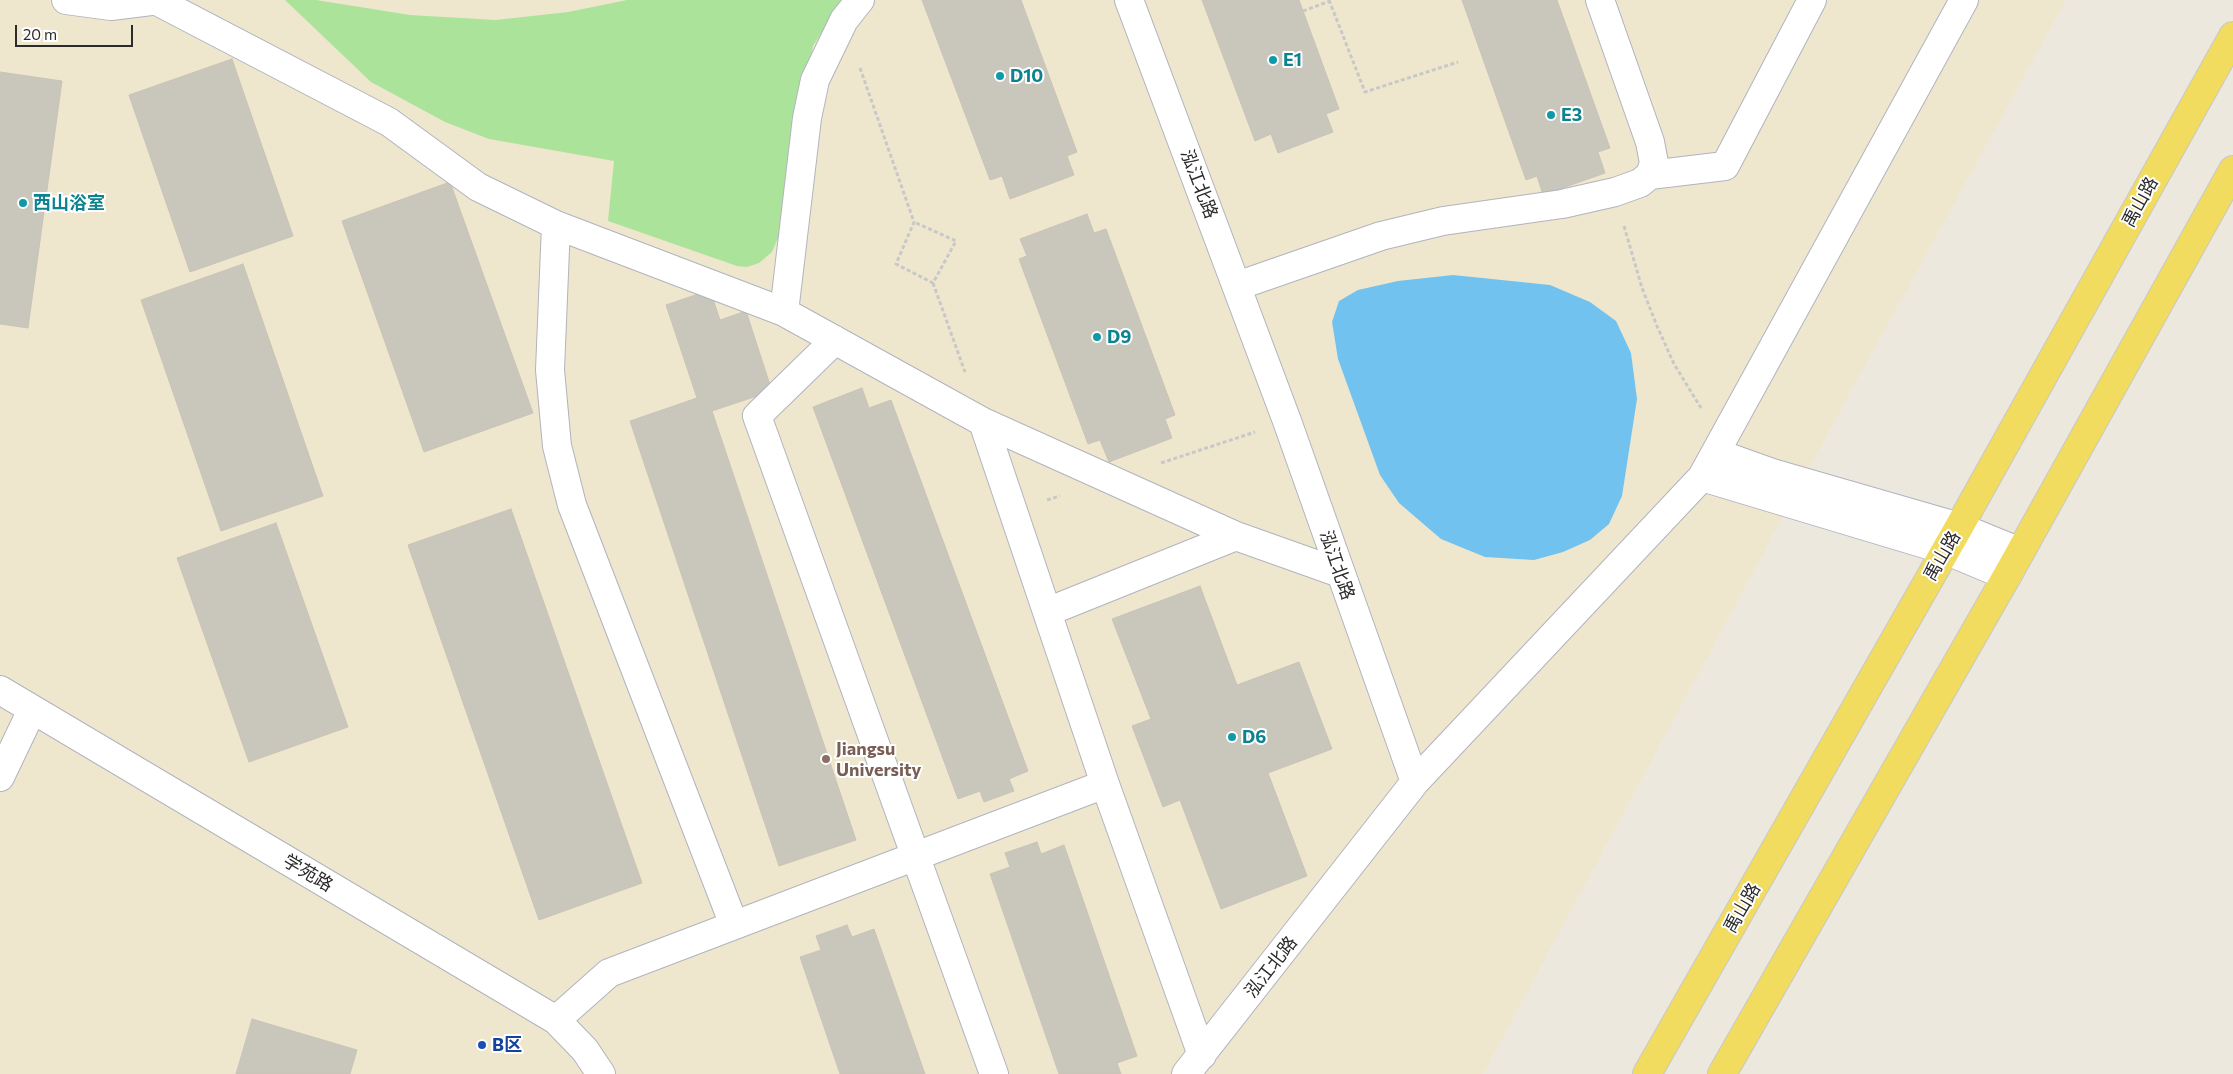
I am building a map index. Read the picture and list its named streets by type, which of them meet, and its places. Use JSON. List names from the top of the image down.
{
  "streets": {
    "main road": ["禹山路"],
    "lane": ["泓江北路", "学苑路"]
  },
  "places": [
    "E1",
    "D10",
    "E3",
    "西山浴室",
    "D9",
    "D6",
    "Jiangsu University",
    "B区"
  ],
  "scale_bar": "20 m"
}
